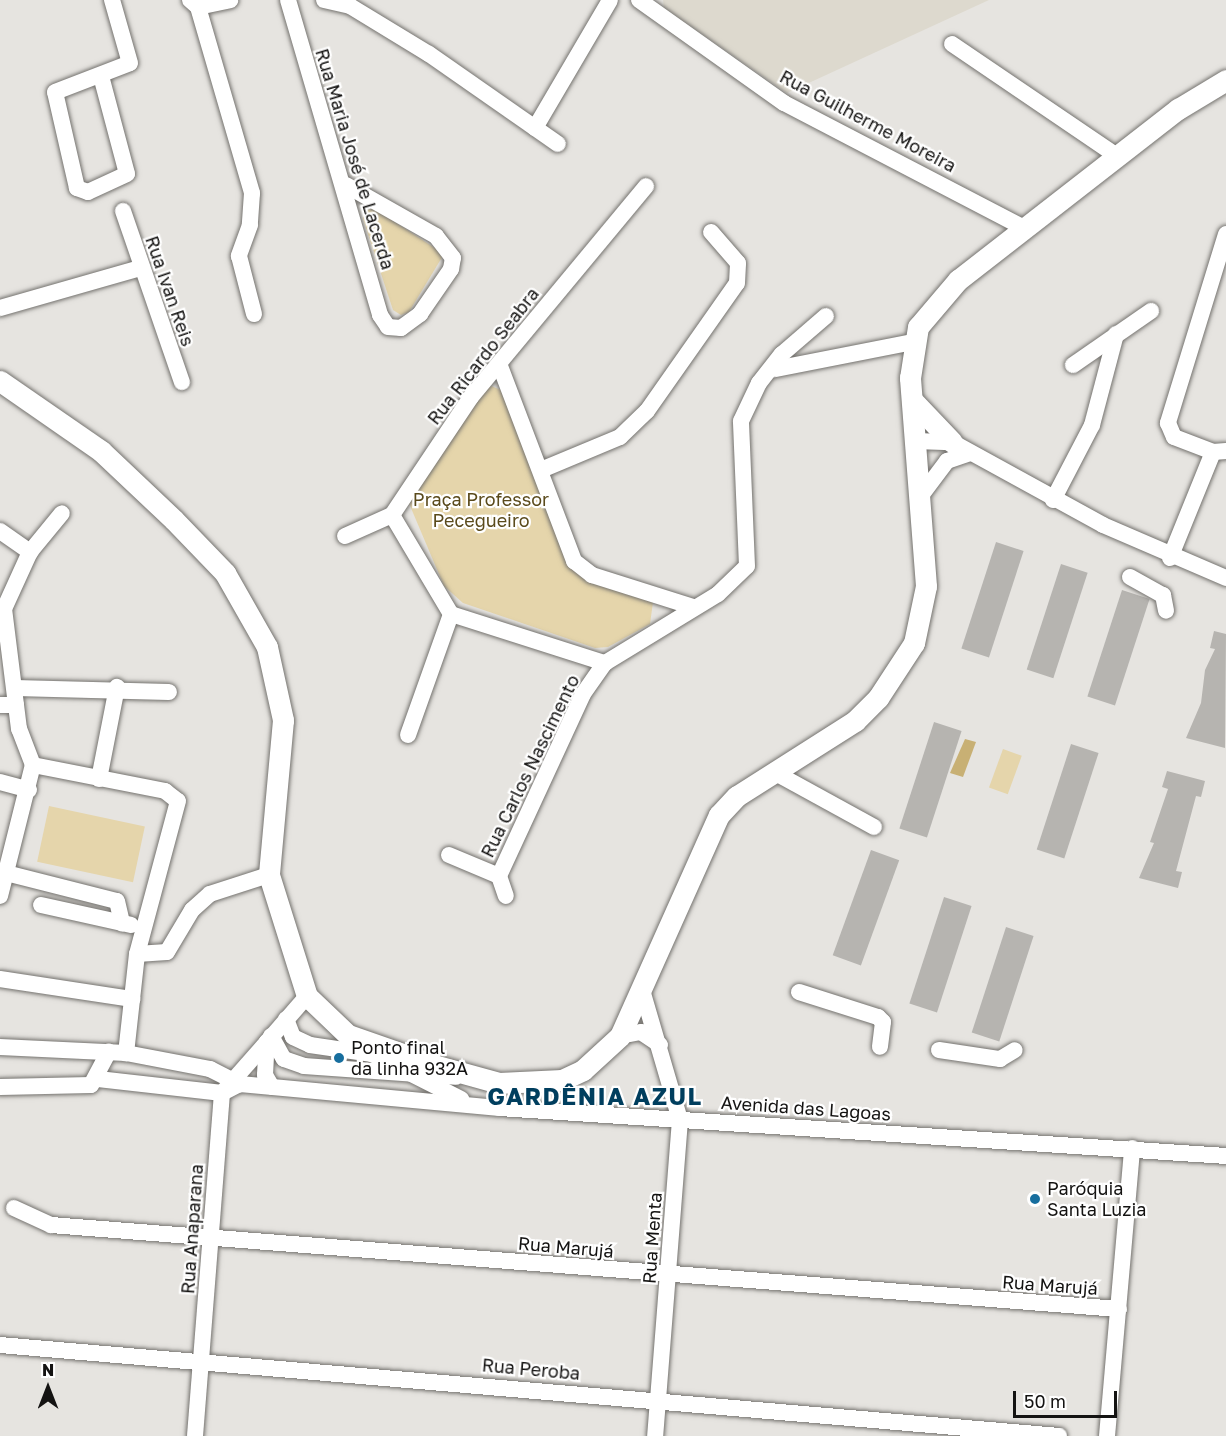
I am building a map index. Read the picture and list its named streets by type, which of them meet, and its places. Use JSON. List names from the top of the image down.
{
  "streets": {
    "street": [
      "Rua Guilherme Moreira",
      "Rua Maria José de Lacerda",
      "Rua Ivan Reis",
      "Rua Ricardo Seabra",
      "Rua Carlos Nascimento",
      "Avenida das Lagoas",
      "Rua Anaparana",
      "Rua Menta",
      "Rua Marujá",
      "Rua Peroba"
    ]
  },
  "crossings": [
    ["Avenida das Lagoas", "Rua Menta"],
    ["Rua Anaparana", "Rua Marujá"],
    ["Rua Anaparana", "Rua Peroba"],
    ["Rua Menta", "Rua Marujá"],
    ["Rua Menta", "Rua Peroba"]
  ],
  "districts": ["GARDÊNIA AZUL"],
  "parks": ["Praça Professor Pecegueiro"],
  "places": ["Ponto final da linha 932A", "Paróquia Santa Luzia"],
  "scale_bar": "50 m",
  "north": "top"
}
